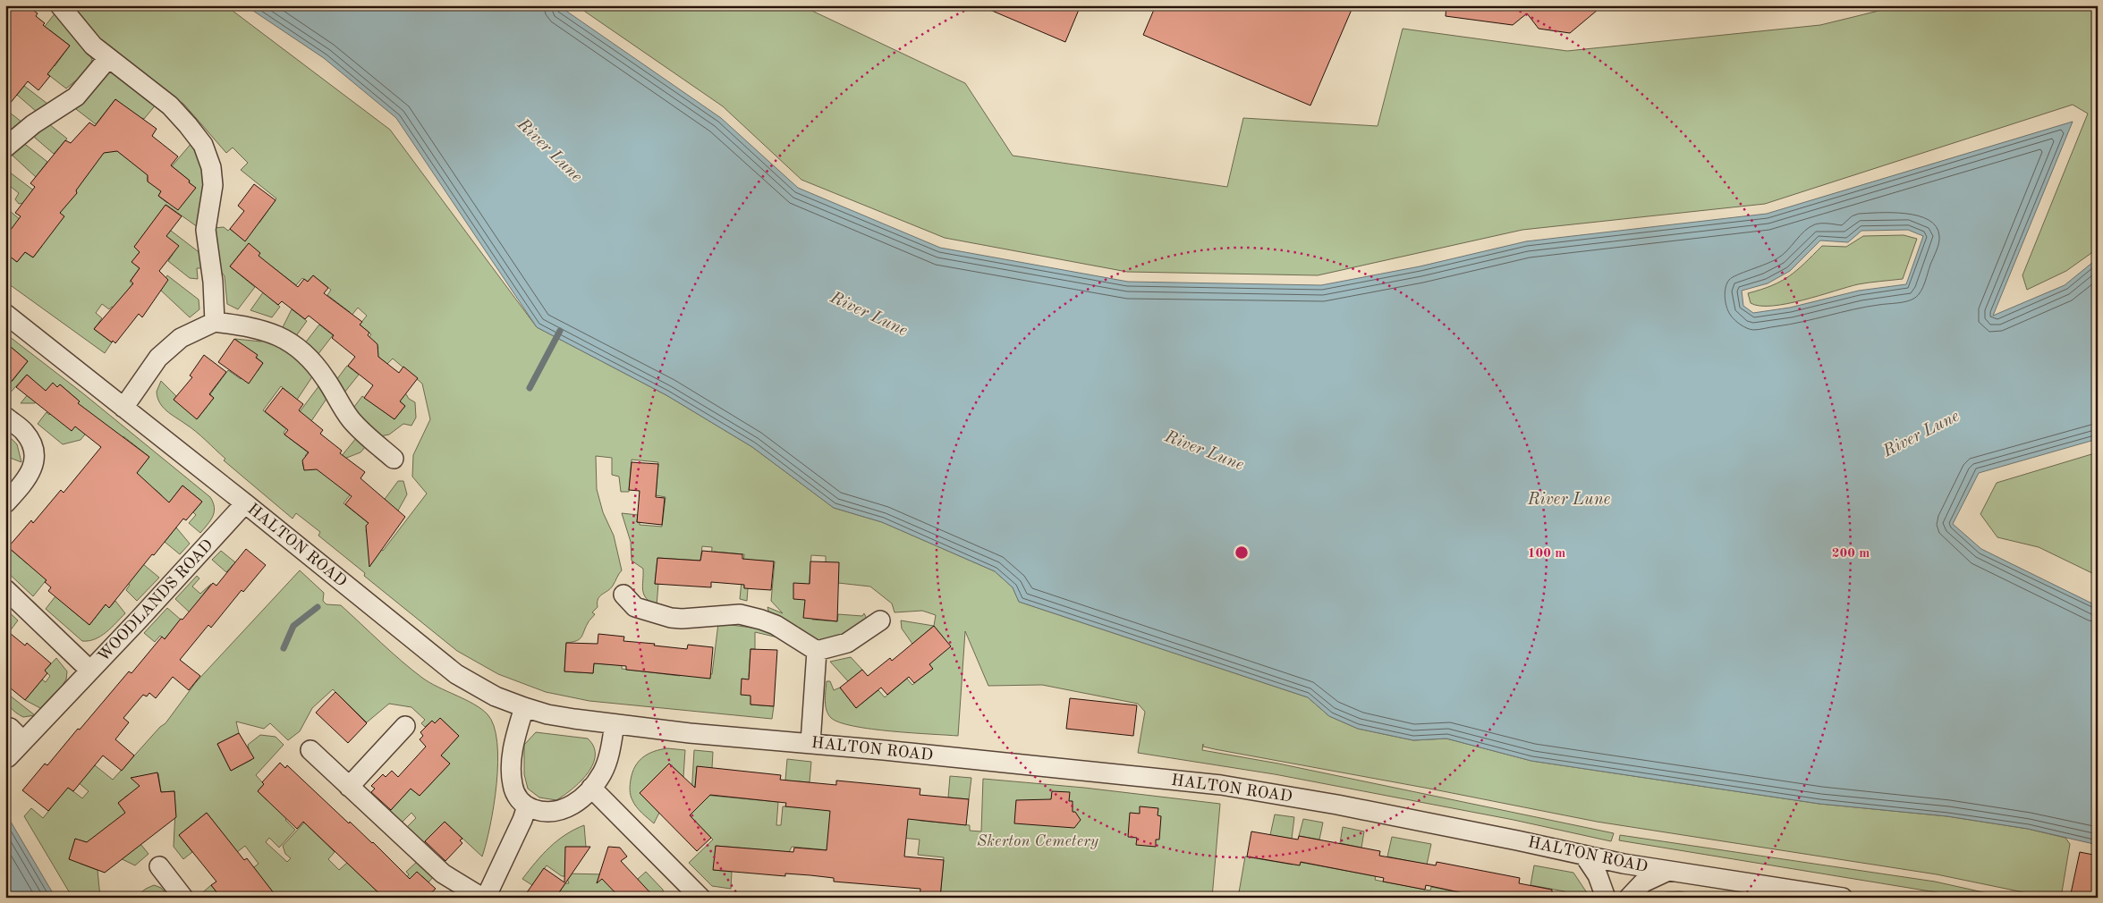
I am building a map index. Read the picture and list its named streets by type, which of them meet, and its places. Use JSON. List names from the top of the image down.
{
  "streets": {
    "street": ["HALTON ROAD", "WOODLANDS ROAD"]
  },
  "crossings": [
    ["HALTON ROAD", "WOODLANDS ROAD"]
  ],
  "water": ["River Lune"],
  "parks": ["Skerton Cemetery"],
  "rings": ["100 m", "200 m"]
}
